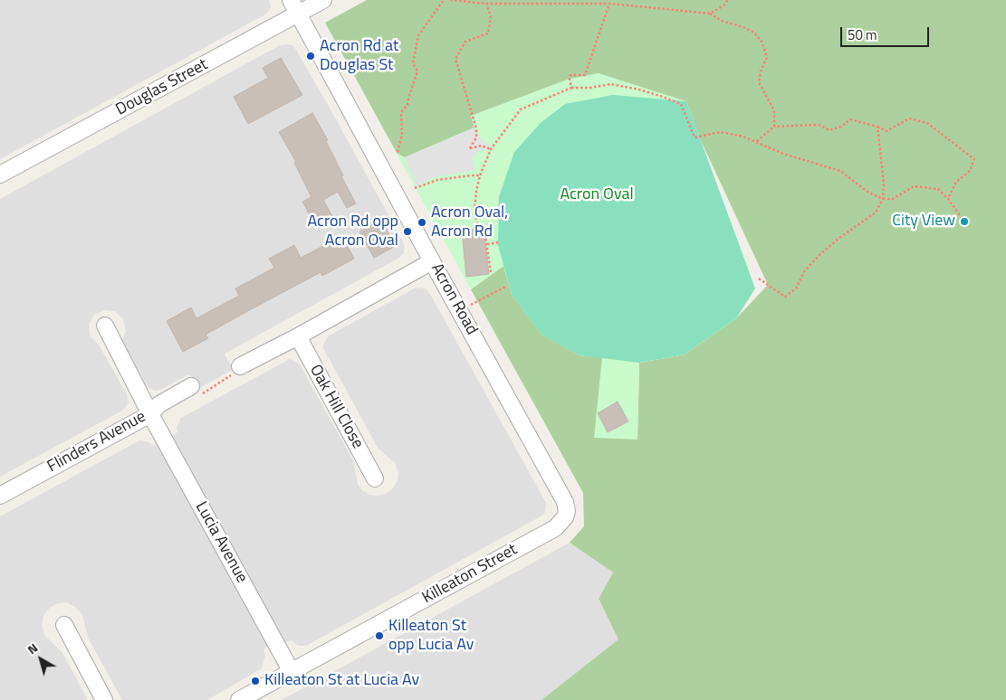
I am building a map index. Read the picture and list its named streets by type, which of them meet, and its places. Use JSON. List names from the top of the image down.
{
  "streets": {
    "street": [
      "Douglas Street",
      "Acron Road",
      "Oak Hill Close",
      "Flinders Avenue",
      "Lucia Avenue",
      "Killeaton Street"
    ]
  },
  "crossings": [
    ["Douglas Street", "Acron Road"],
    ["Acron Road", "Killeaton Street"],
    ["Flinders Avenue", "Lucia Avenue"],
    ["Lucia Avenue", "Killeaton Street"]
  ],
  "parks": ["Acron Oval"],
  "places": [
    "Acron Rd at Douglas St",
    "City View",
    "Acron Oval, Acron Rd",
    "Acron Rd opp Acron Oval",
    "Killeaton St opp Lucia Av",
    "Killeaton St at Lucia Av"
  ],
  "scale_bar": "50 m",
  "north": "top left"
}
